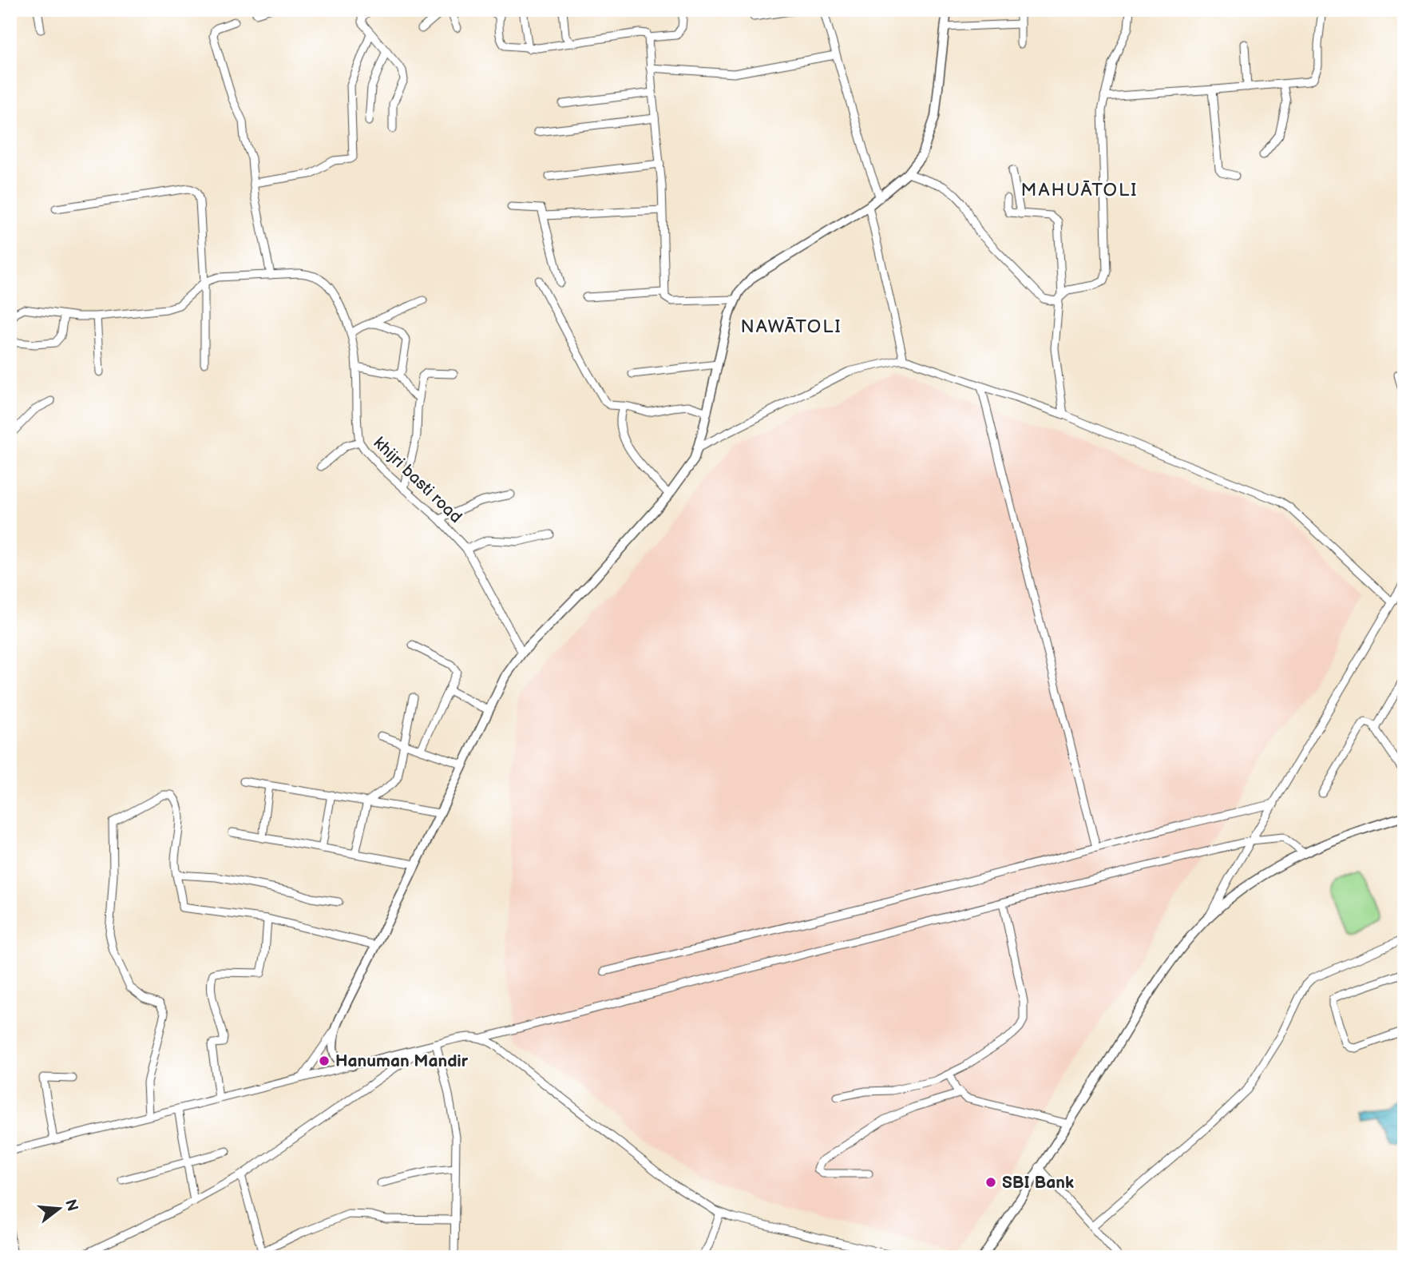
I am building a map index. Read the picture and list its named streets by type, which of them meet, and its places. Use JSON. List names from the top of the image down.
{
  "streets": {
    "street": ["khijri basti road"]
  },
  "districts": ["MAHUĀTOLI", "NAWĀTOLI"],
  "places": ["Hanuman Mandir", "SBI Bank"],
  "north": "right"
}
